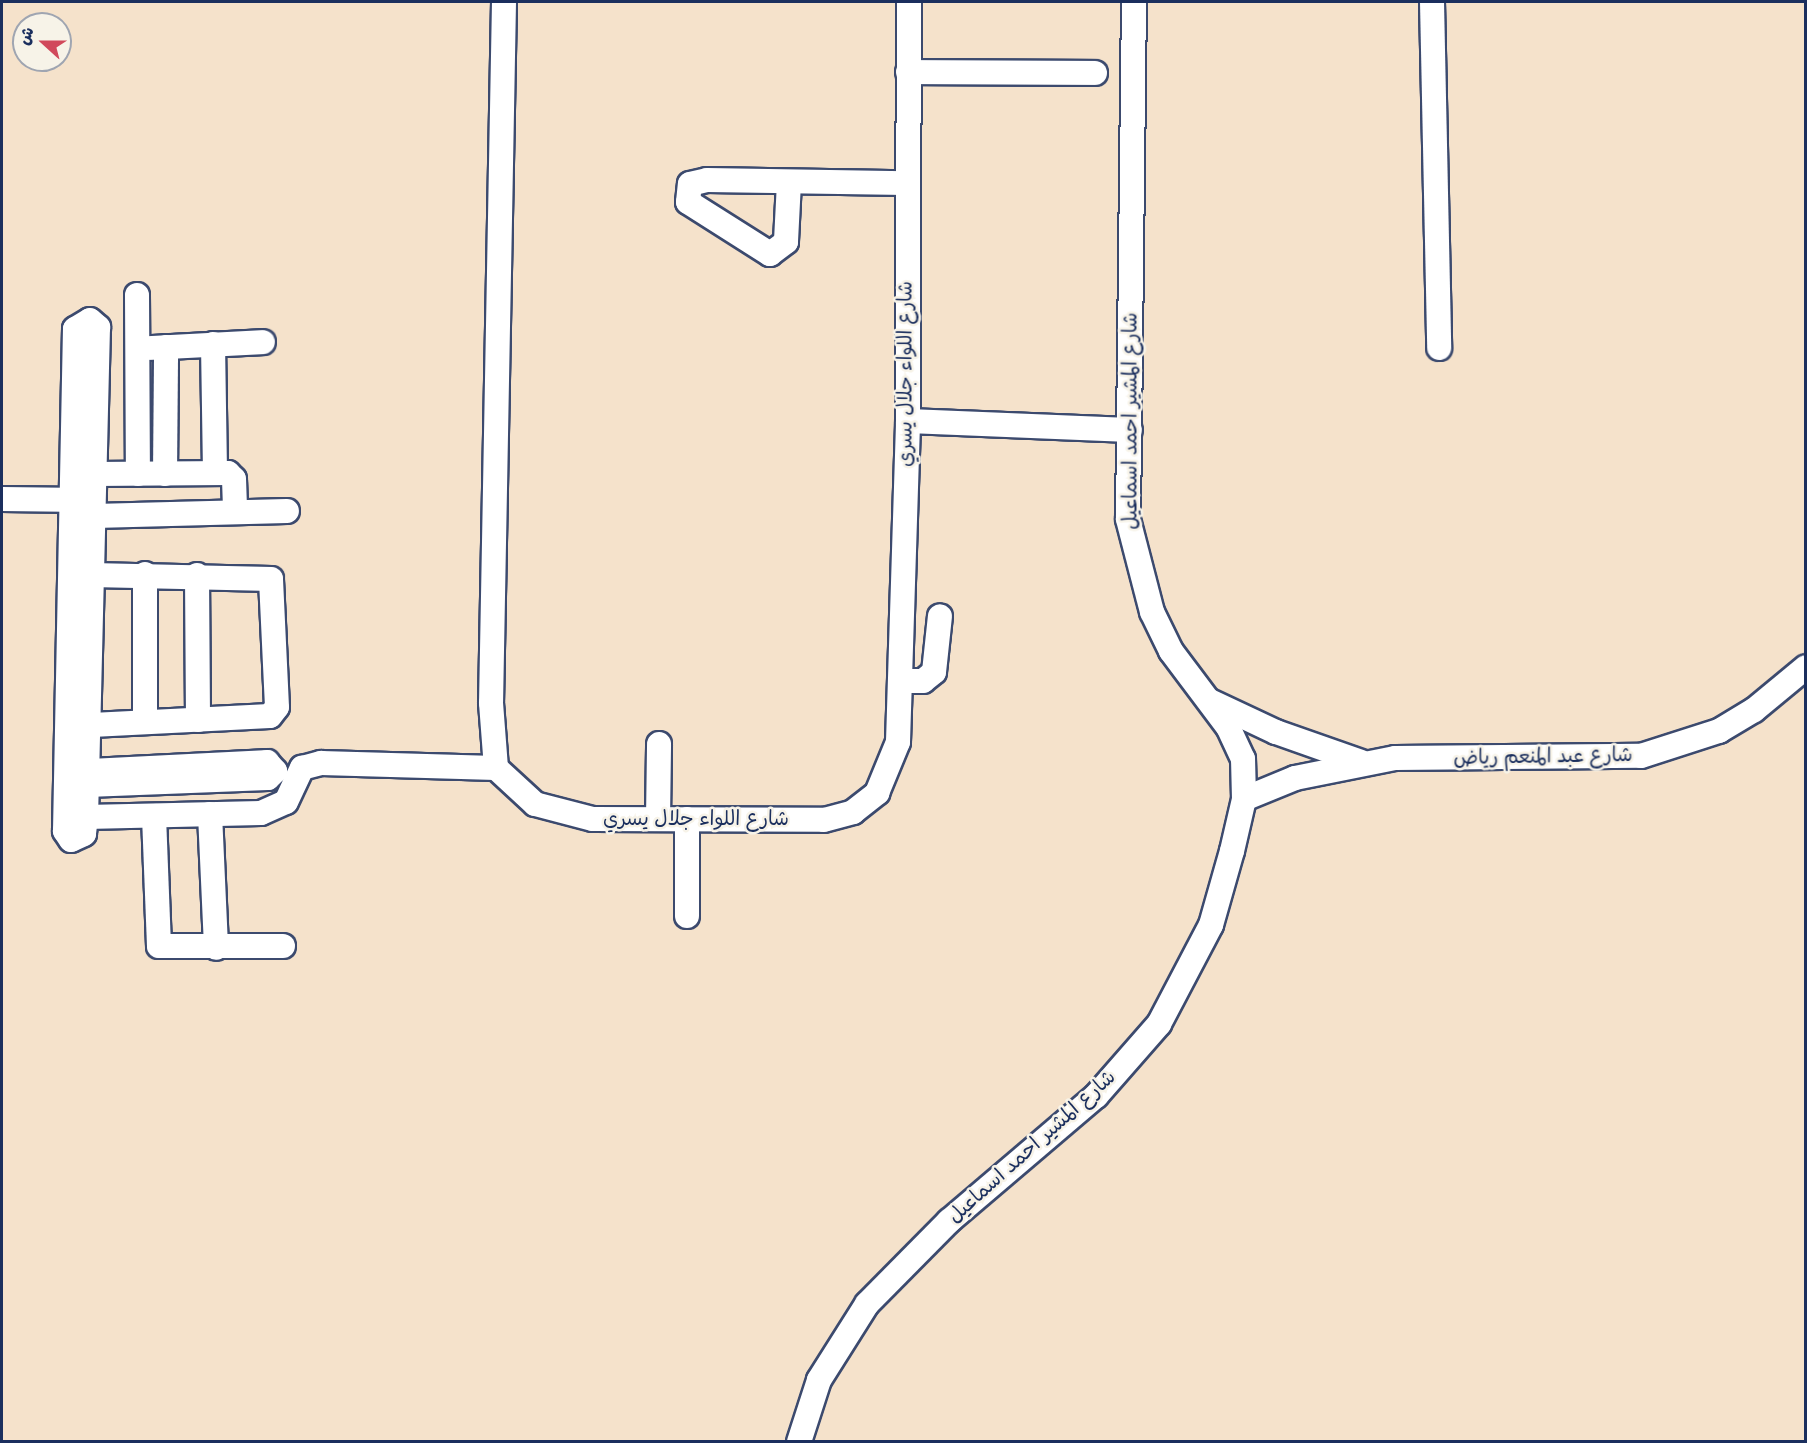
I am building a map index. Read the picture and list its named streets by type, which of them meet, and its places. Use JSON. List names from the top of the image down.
{
  "streets": {
    "street": ["شارع اللواء جلال يسري", "شارع المشير احمد اسماعيل", "شارع عبد المنعم رياض"]
  },
  "crossings": [
    ["شارع المشير احمد اسماعيل", "شارع عبد المنعم رياض"]
  ],
  "north": "left"
}
